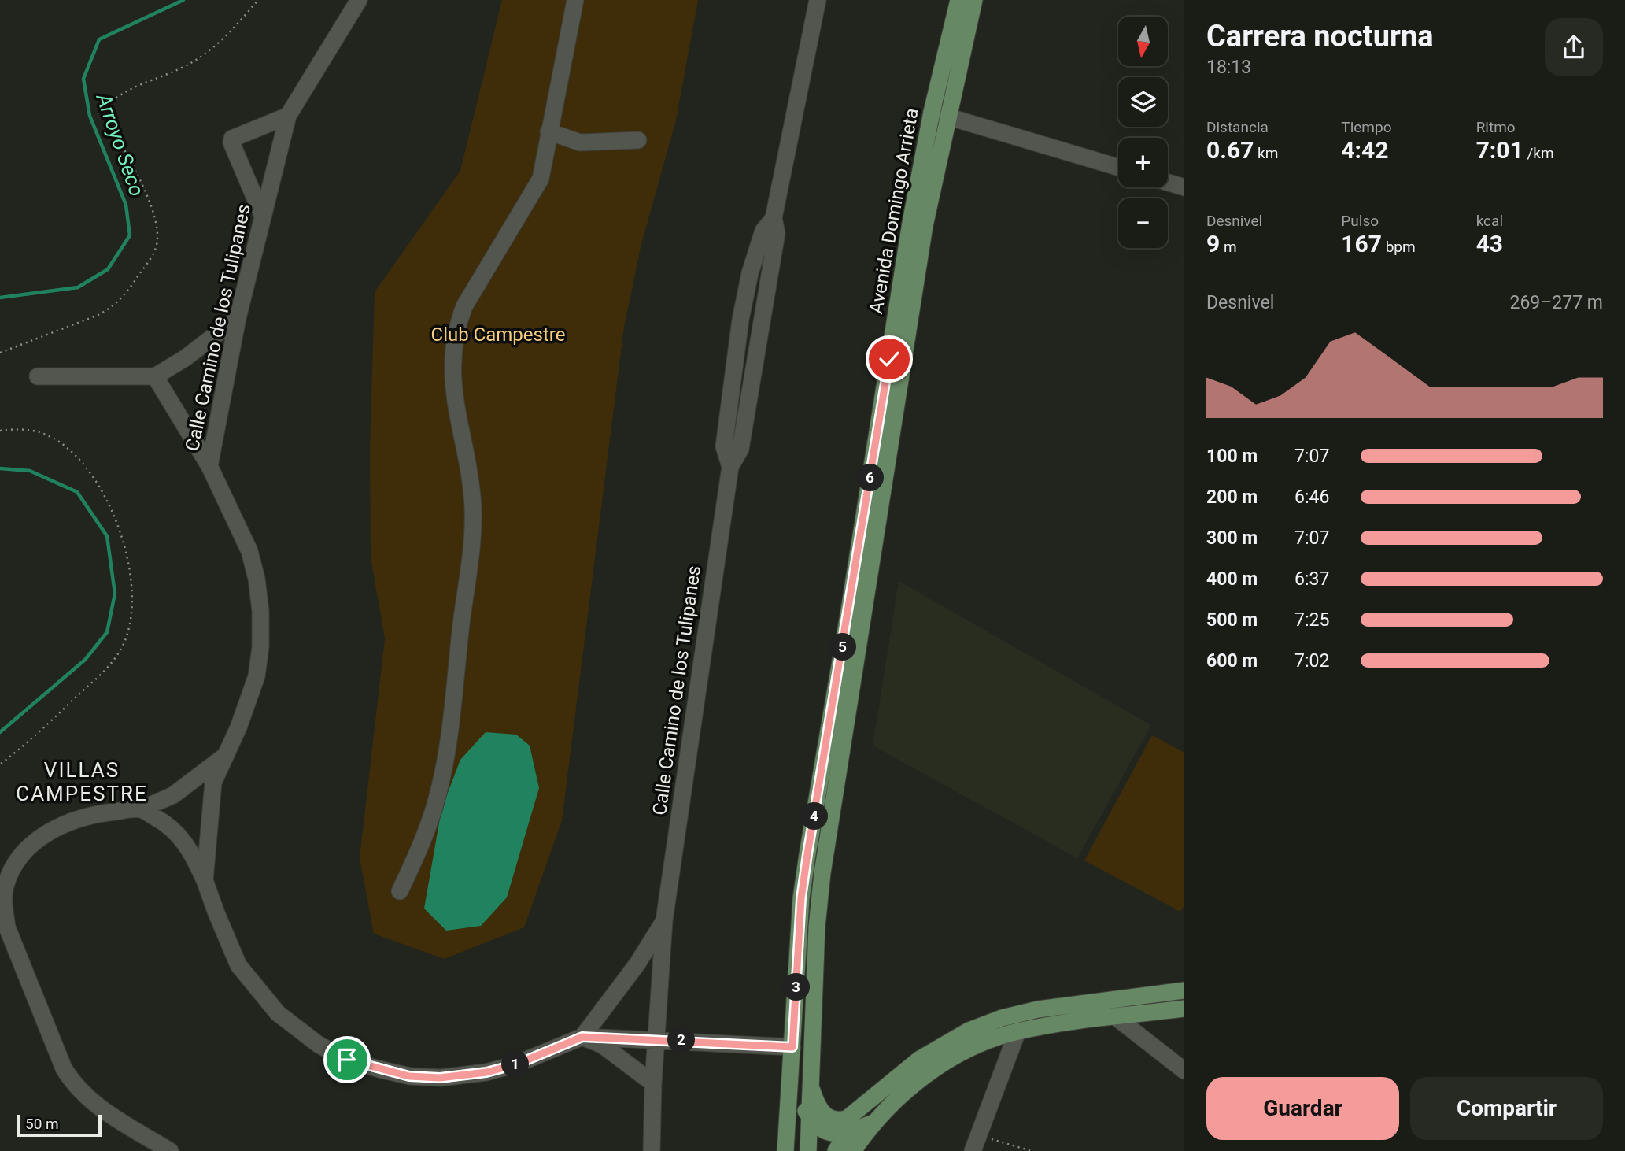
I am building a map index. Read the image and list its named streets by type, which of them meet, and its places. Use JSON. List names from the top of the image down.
{
  "streets": {
    "main road": ["Avenida Domingo Arrieta"],
    "street": ["Calle Camino de los Tulipanes"]
  },
  "crossings": [
    ["Avenida Domingo Arrieta", "Calle Camino de los Tulipanes"]
  ],
  "districts": ["VILLAS CAMPESTRE"],
  "water": ["Arroyo Seco"],
  "parks": ["Club Campestre"],
  "scale_bar": "50 m",
  "north": "bottom",
  "page": {
    "heading": ["Carrera nocturna", "18:13"],
    "map_buttons": ["+", "−"],
    "stats": [
      ["Distancia", "0.67 km"],
      ["Tiempo", "4:42"],
      ["Ritmo", "7:01 /km"],
      ["Desnivel", "9 m"],
      ["Pulso", "167 bpm"],
      ["kcal", "43"]
    ],
    "chart": ["Desnivel", "269–277 m"],
    "list": [
      {
        "name": "100 m",
        "note": "7:07"
      },
      {
        "name": "200 m",
        "note": "6:46"
      },
      {
        "name": "300 m",
        "note": "7:07"
      },
      {
        "name": "400 m",
        "note": "6:37"
      },
      {
        "name": "500 m",
        "note": "7:25"
      },
      {
        "name": "600 m",
        "note": "7:02"
      }
    ],
    "pins": [
      "6",
      "5",
      "4",
      "3",
      "2",
      "1"
    ],
    "buttons": ["Guardar", "Compartir"],
    "scale": "50 m"
  }
}
